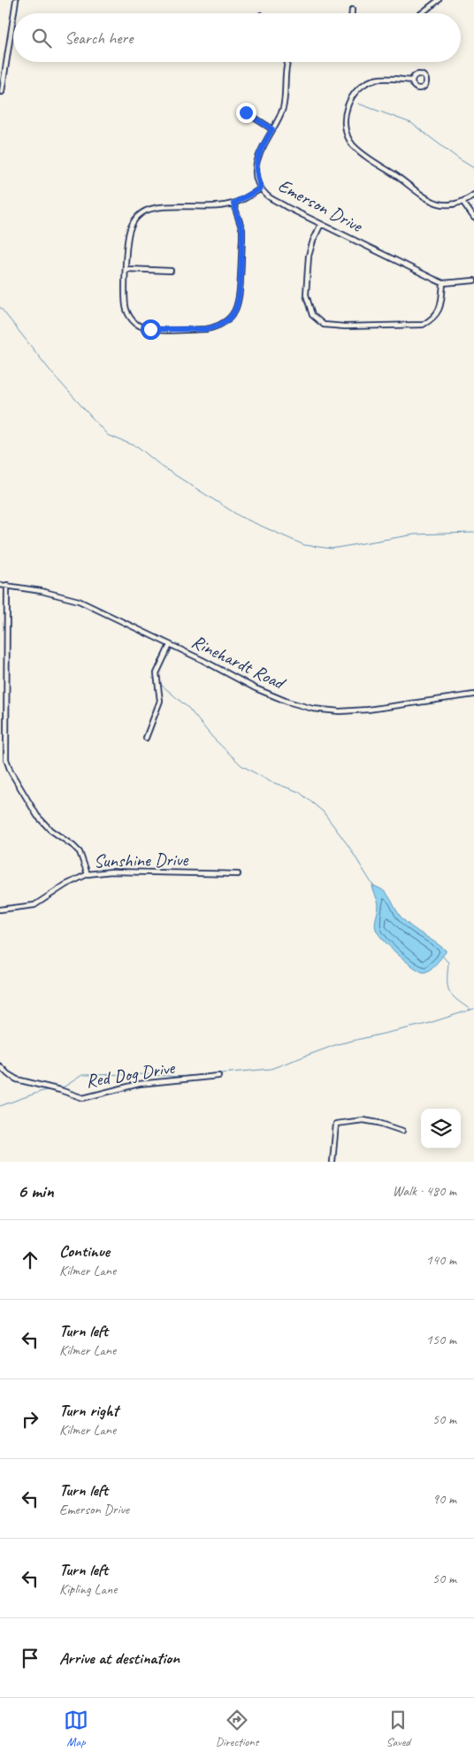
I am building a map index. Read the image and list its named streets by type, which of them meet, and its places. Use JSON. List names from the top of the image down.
{
  "streets": {
    "street": [
      "Emerson Drive",
      "Rinehardt Road",
      "Sunshine Drive",
      "Red Dog Drive"
    ]
  },
  "page": {
    "search": "Search here",
    "heading": ["6 min", "Walk · 480 m"],
    "list": [
      ["Continue", "Kilmer Lane", "140 m"],
      ["Turn left", "Kilmer Lane", "150 m"],
      ["Turn right", "Kilmer Lane", "50 m"],
      ["Turn left", "Emerson Drive", "90 m"],
      ["Turn left", "Kipling Lane", "50 m"],
      "Arrive at destination"
    ],
    "nav": ["Map", "Directions", "Saved"]
  }
}
